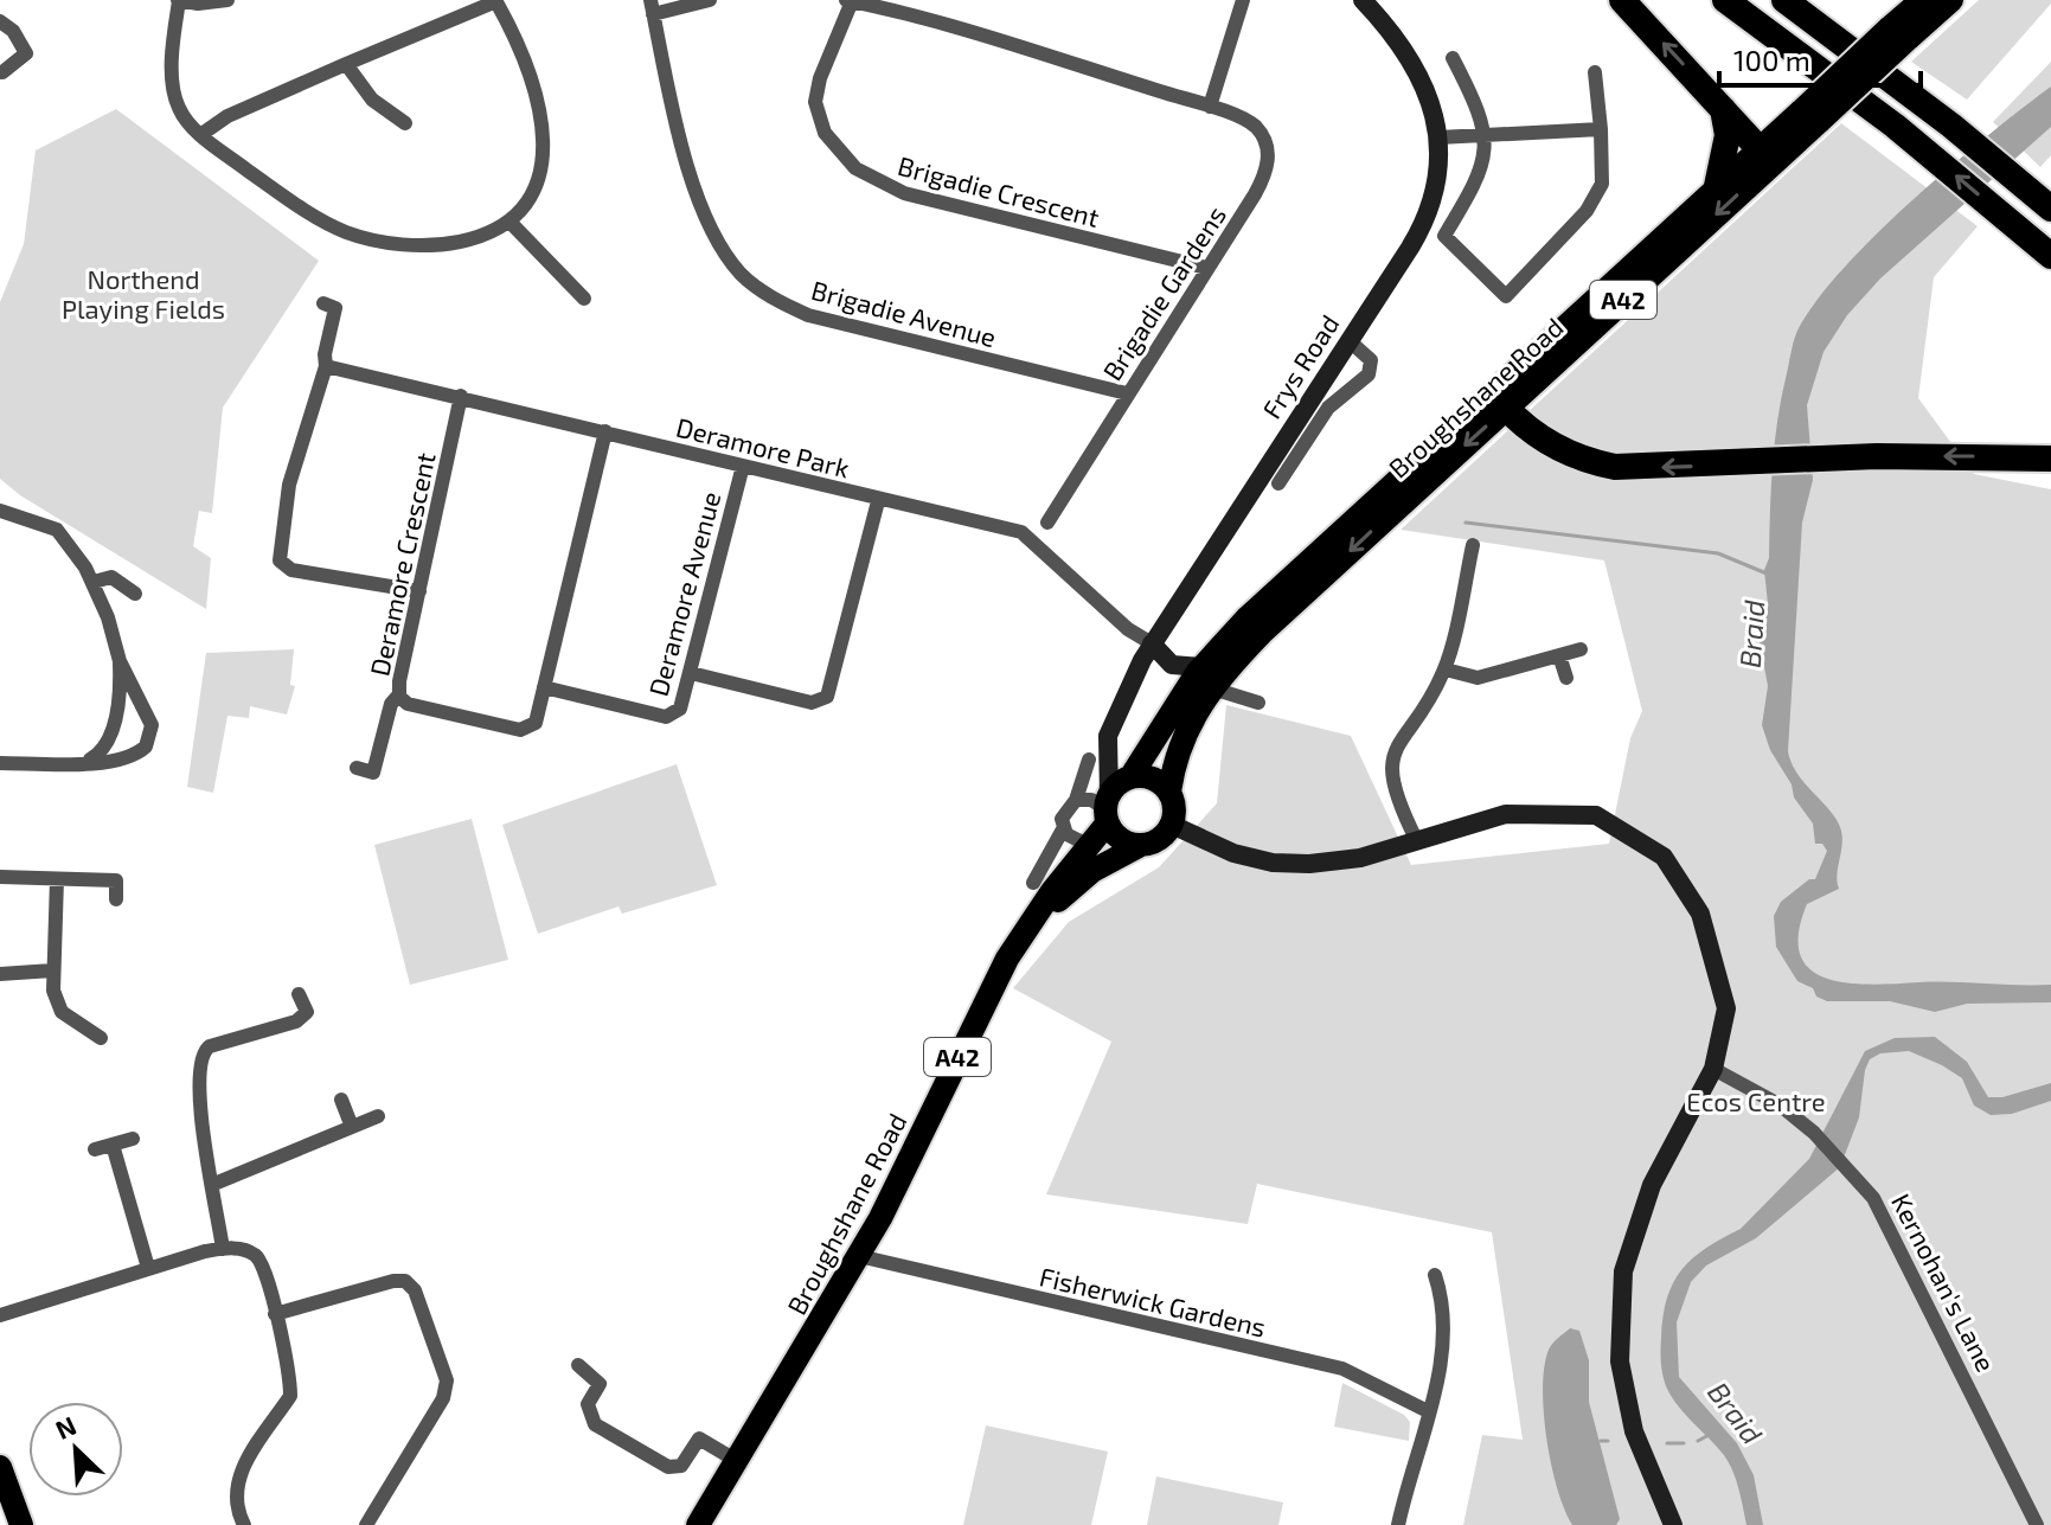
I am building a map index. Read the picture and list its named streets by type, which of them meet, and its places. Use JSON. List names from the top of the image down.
{
  "streets": {
    "main road": ["A42", "Broughshane Road"],
    "street": [
      "Brigadie Crescent",
      "Brigadie Gardens",
      "Brigadie Avenue",
      "Frys Road",
      "Deramore Park",
      "Deramore Crescent",
      "Deramore Avenue",
      "Kernohan's Lane",
      "Fisherwick Gardens"
    ]
  },
  "crossings": [
    ["Brigadie Crescent", "Brigadie Gardens"],
    ["Brigadie Gardens", "Brigadie Avenue"],
    ["A42", "Frys Road"],
    ["A42", "Broughshane Road"],
    ["Frys Road", "Broughshane Road"],
    ["Frys Road", "Deramore Park"],
    ["Broughshane Road", "Fisherwick Gardens"],
    ["Deramore Park", "Deramore Crescent"],
    ["Deramore Park", "Deramore Avenue"],
    ["Deramore Crescent", "Deramore Avenue"]
  ],
  "water": ["Braid"],
  "parks": ["Northend Playing Fields", "Ecos Centre"],
  "scale_bar": "100 m",
  "north": "top left"
}
